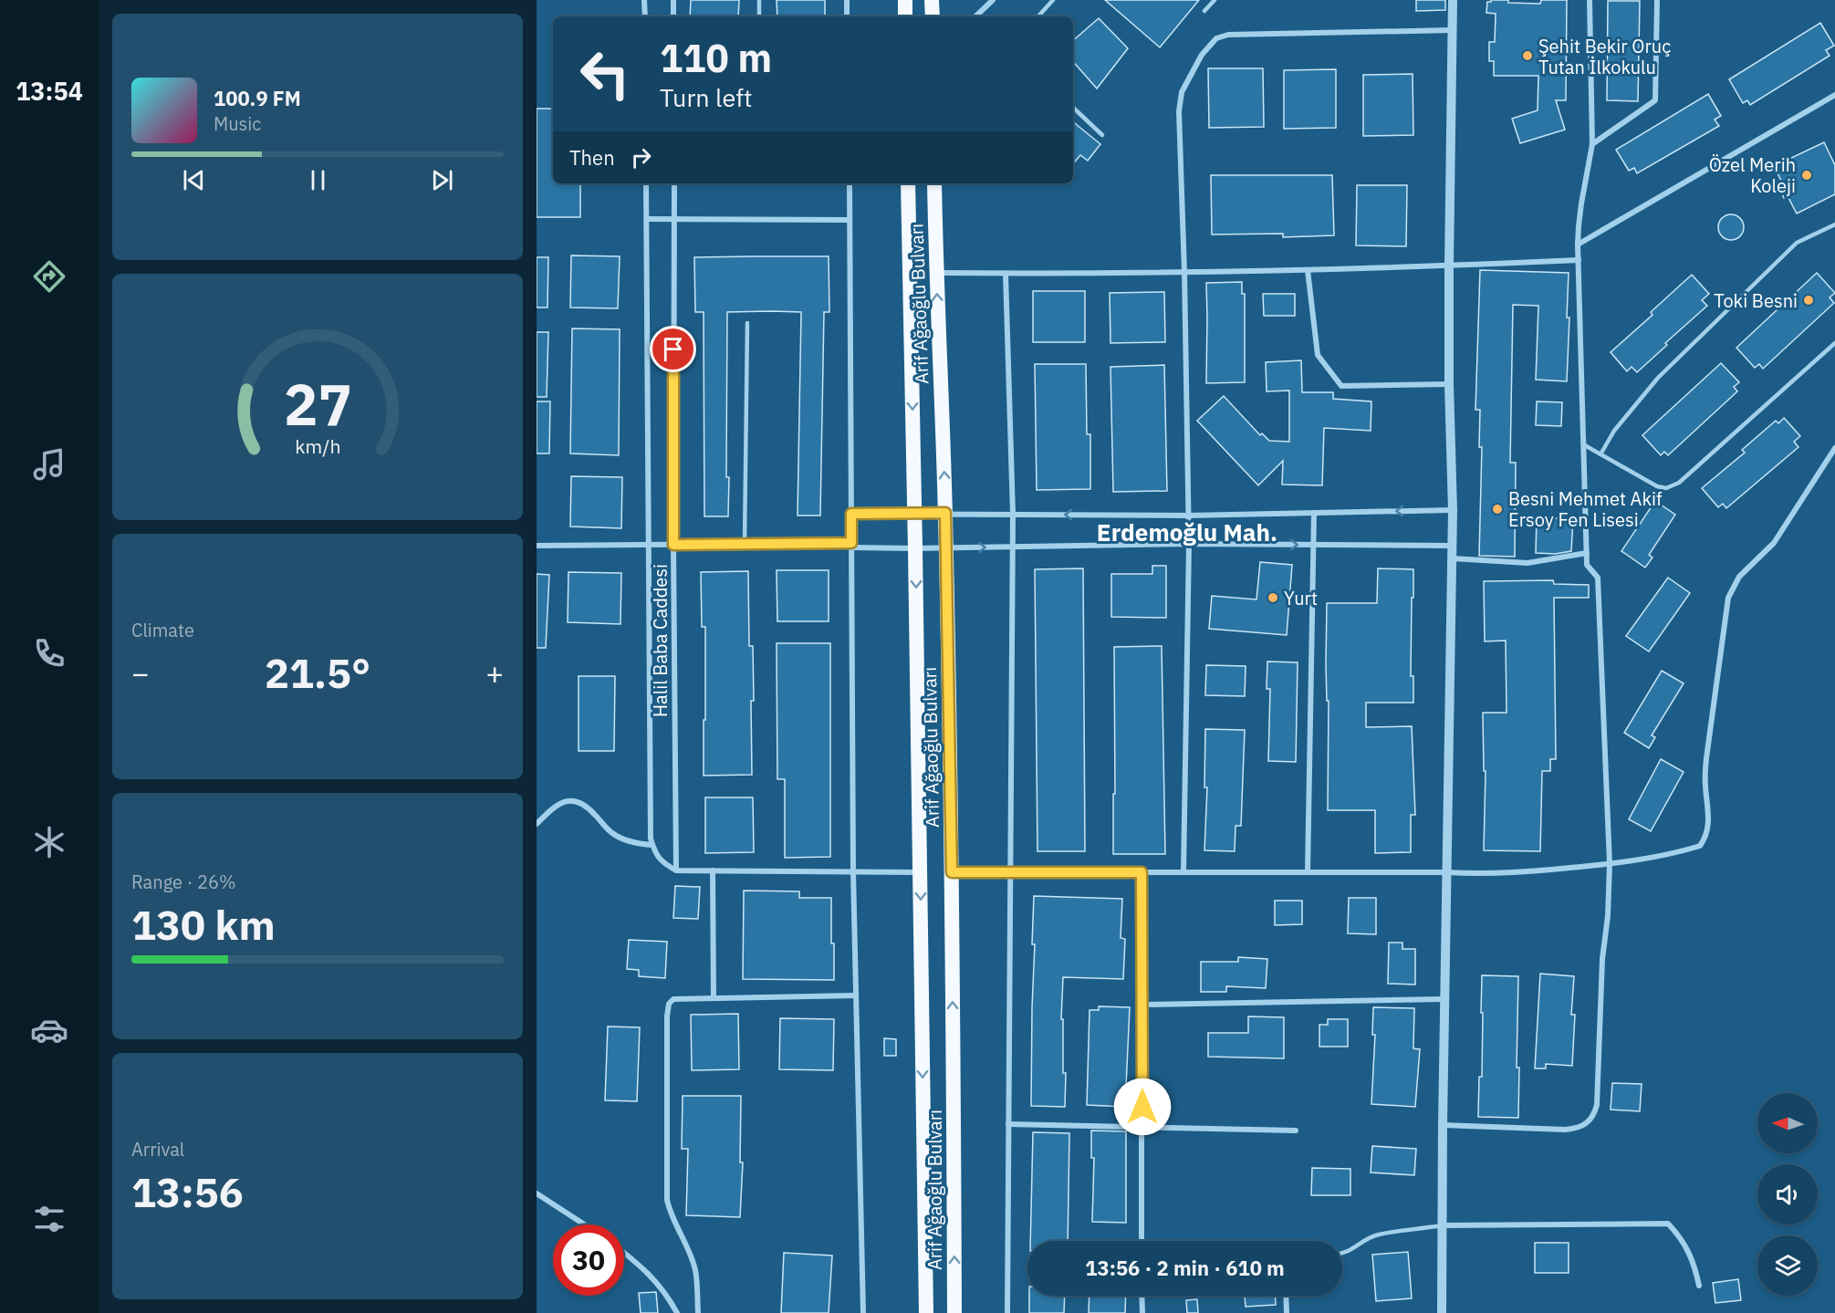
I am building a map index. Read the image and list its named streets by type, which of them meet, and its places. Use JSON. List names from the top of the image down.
{
  "streets": {
    "highway": ["Arif Ağaoğlu Bulvarı"],
    "street": ["Halil Baba Caddesi"]
  },
  "districts": ["Erdemoğlu Mah."],
  "places": [
    "Şehit Bekir Oruç Tutan İlkokulu",
    "Özel Merih Koleji",
    "Toki Besni",
    "Besni Mehmet Akif Ersoy Fen Lisesi",
    "Yurt"
  ],
  "north": "left",
  "page": {
    "tabs": "13:54",
    "turn": ["110 m", "Turn left"],
    "song": ["100.9 FM", "Music"],
    "then": "Then",
    "tile": [
      "Climate",
      ["Range · 26%", "130 km"],
      ["Arrival", "13:56"]
    ],
    "heat": ["−", "21.5°", "+"],
    "limit": "30",
    "trip": "13:56 · 2 min · 610 m",
    "gauge": ["27", "km/h"]
  }
}
